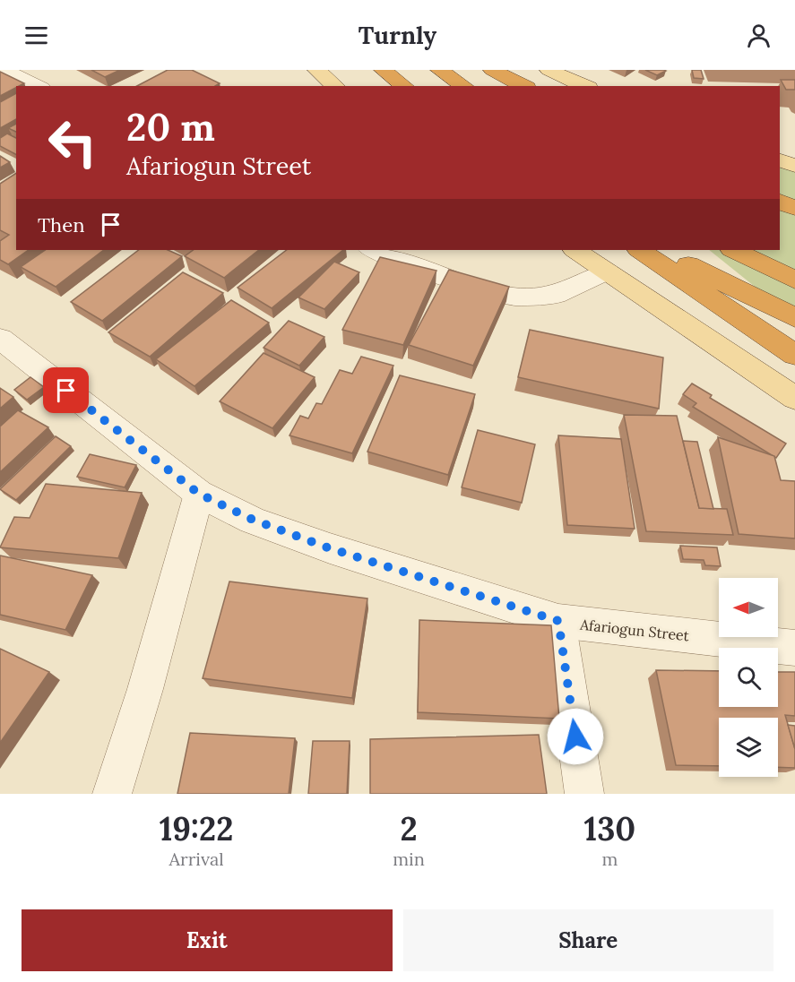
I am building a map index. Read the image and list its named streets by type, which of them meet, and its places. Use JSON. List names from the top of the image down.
{
  "streets": {
    "street": ["Afariogun Street"]
  },
  "north": "left",
  "page": {
    "header": "Turnly",
    "turn": ["20 m", "Afariogun Street"],
    "then": "Then",
    "eta": [
      "19:22",
      "Arrival",
      "2",
      "min",
      "130",
      "m"
    ],
    "buttons": ["Exit", "Share"]
  }
}
